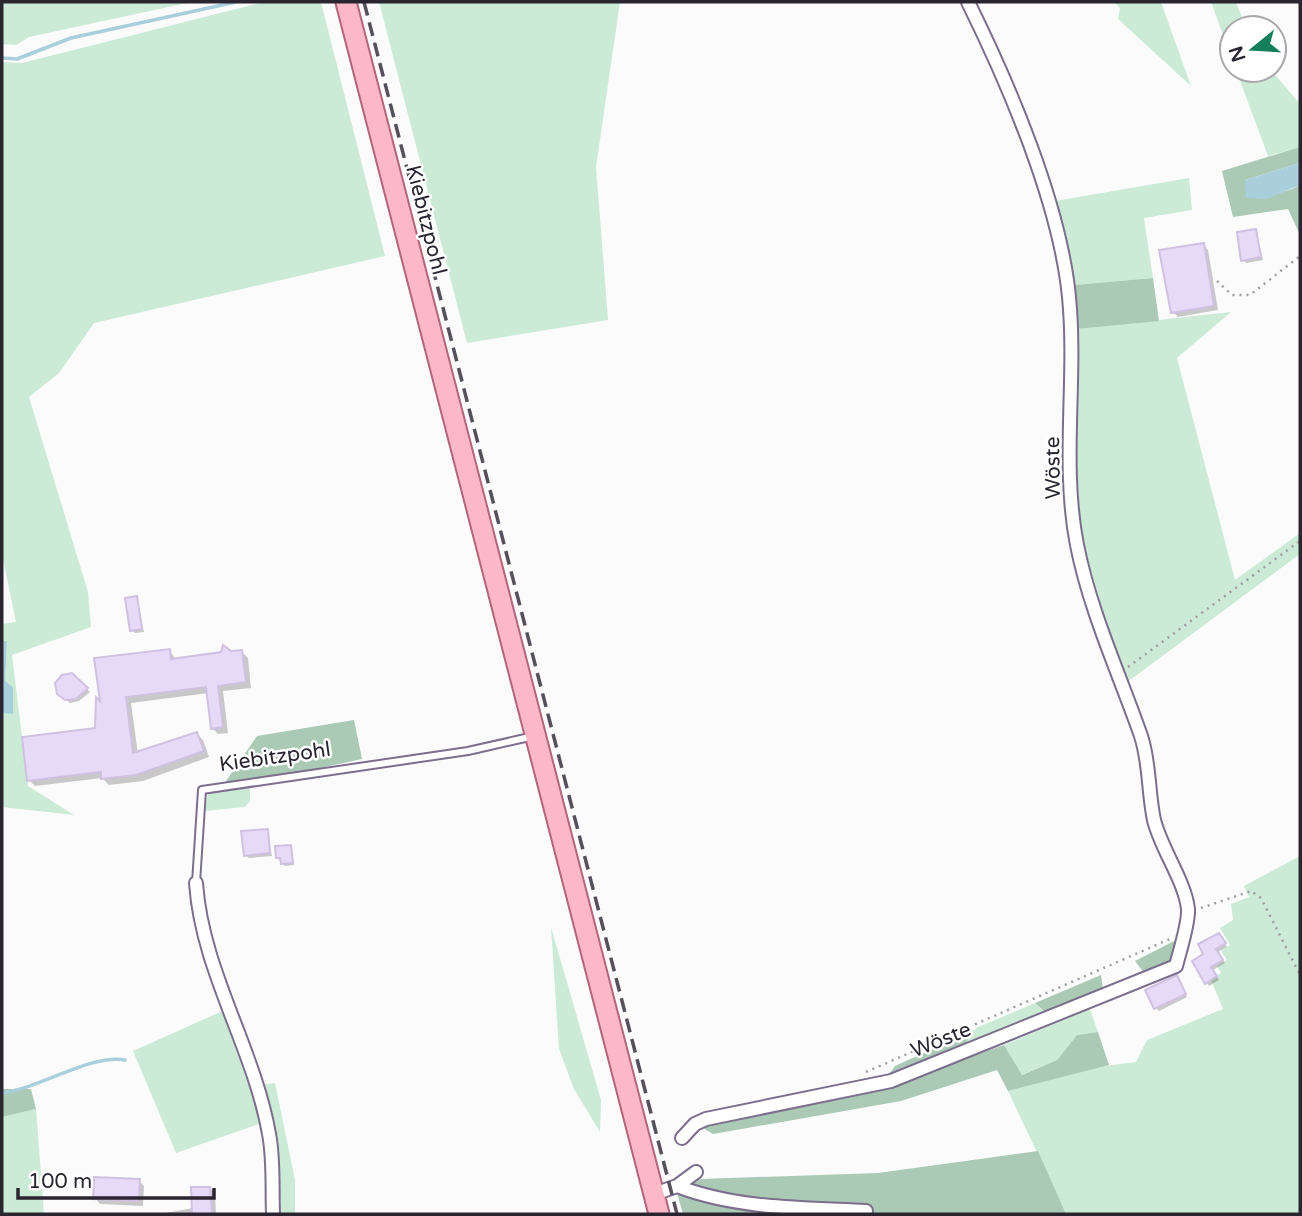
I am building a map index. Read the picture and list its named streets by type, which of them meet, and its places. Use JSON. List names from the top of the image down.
{
  "streets": {
    "main road": ["Kiebitzpohl"],
    "street": ["Wöste"]
  },
  "scale_bar": "100 m",
  "north": "left"
}
